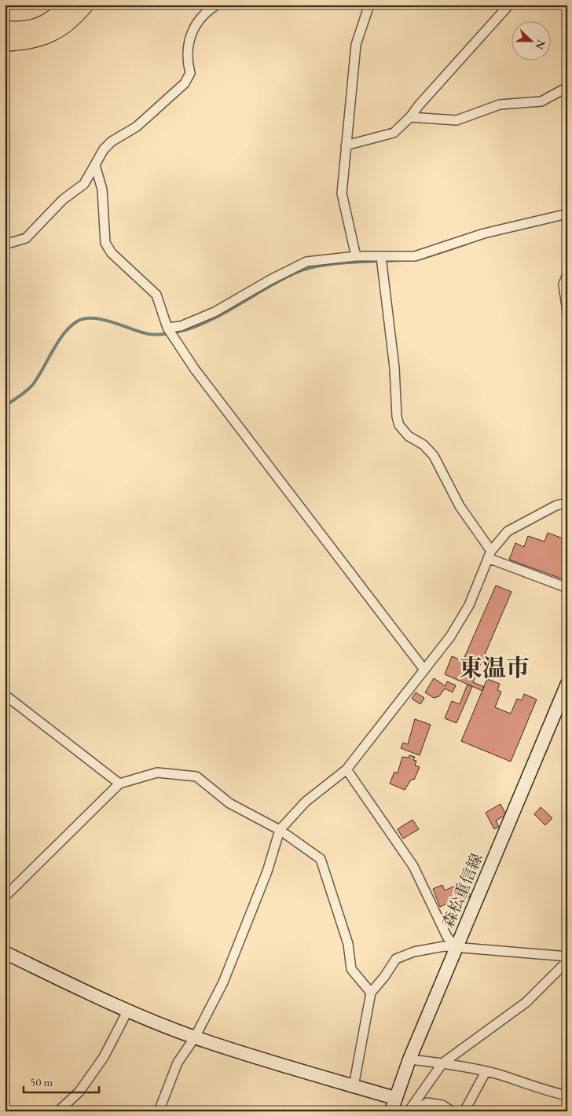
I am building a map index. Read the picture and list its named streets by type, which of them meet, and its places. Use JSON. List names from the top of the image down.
{
  "streets": {
    "main road": ["森松重信線"]
  },
  "districts": ["東温市"],
  "scale_bar": "50 m",
  "north": "right"
}
